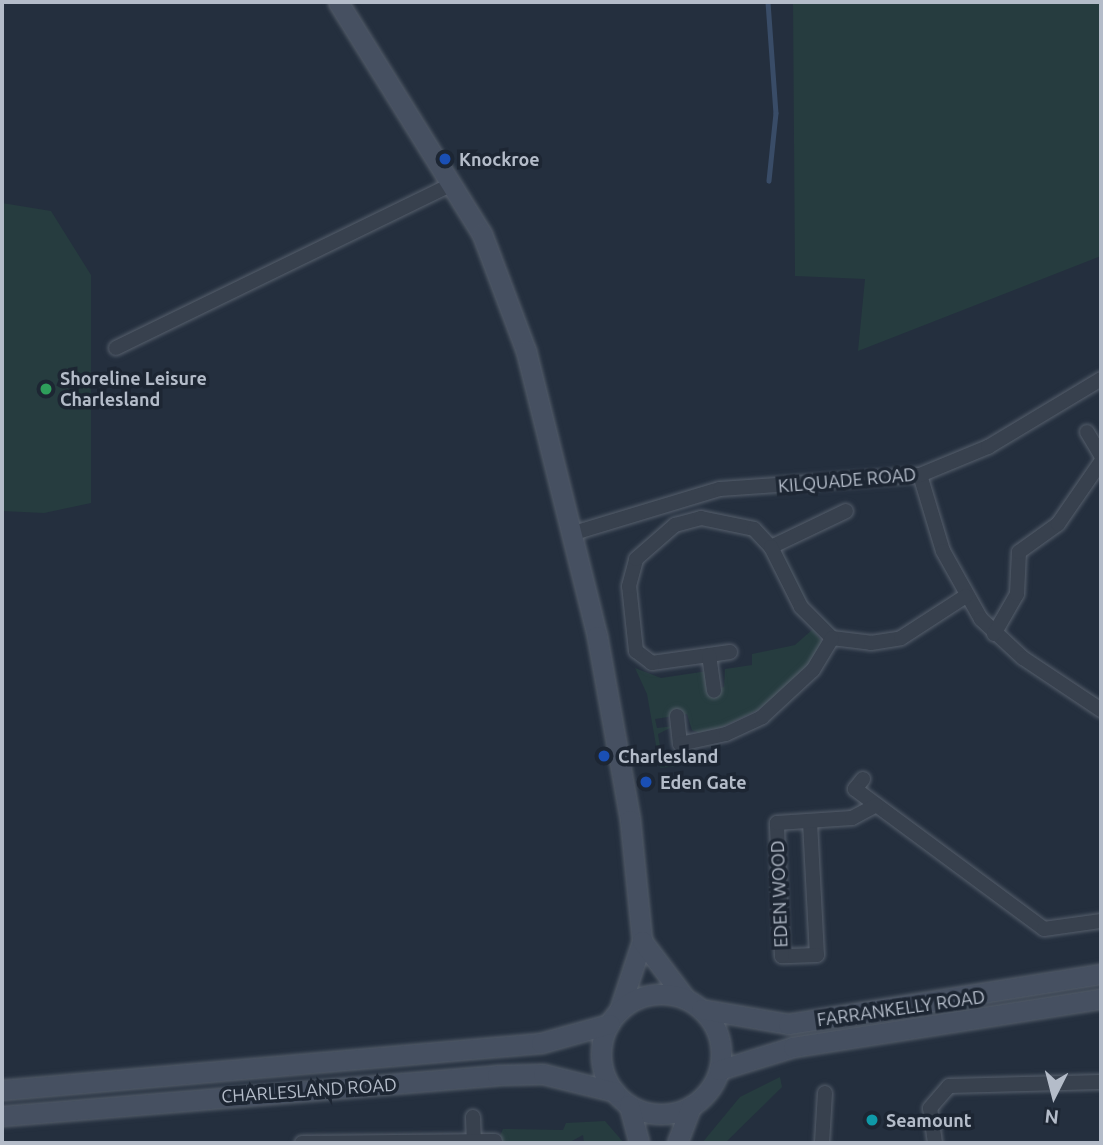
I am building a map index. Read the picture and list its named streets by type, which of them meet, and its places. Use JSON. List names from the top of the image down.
{
  "streets": {
    "main road": ["FARRANKELLY ROAD", "CHARLESLAND ROAD"],
    "street": ["KILQUADE ROAD", "EDEN WOOD"]
  },
  "crossings": [
    ["FARRANKELLY ROAD", "CHARLESLAND ROAD"]
  ],
  "places": [
    "Knockroe",
    "Shoreline Leisure Charlesland",
    "Charlesland",
    "Eden Gate",
    "Seamount"
  ],
  "north": "bottom"
}
